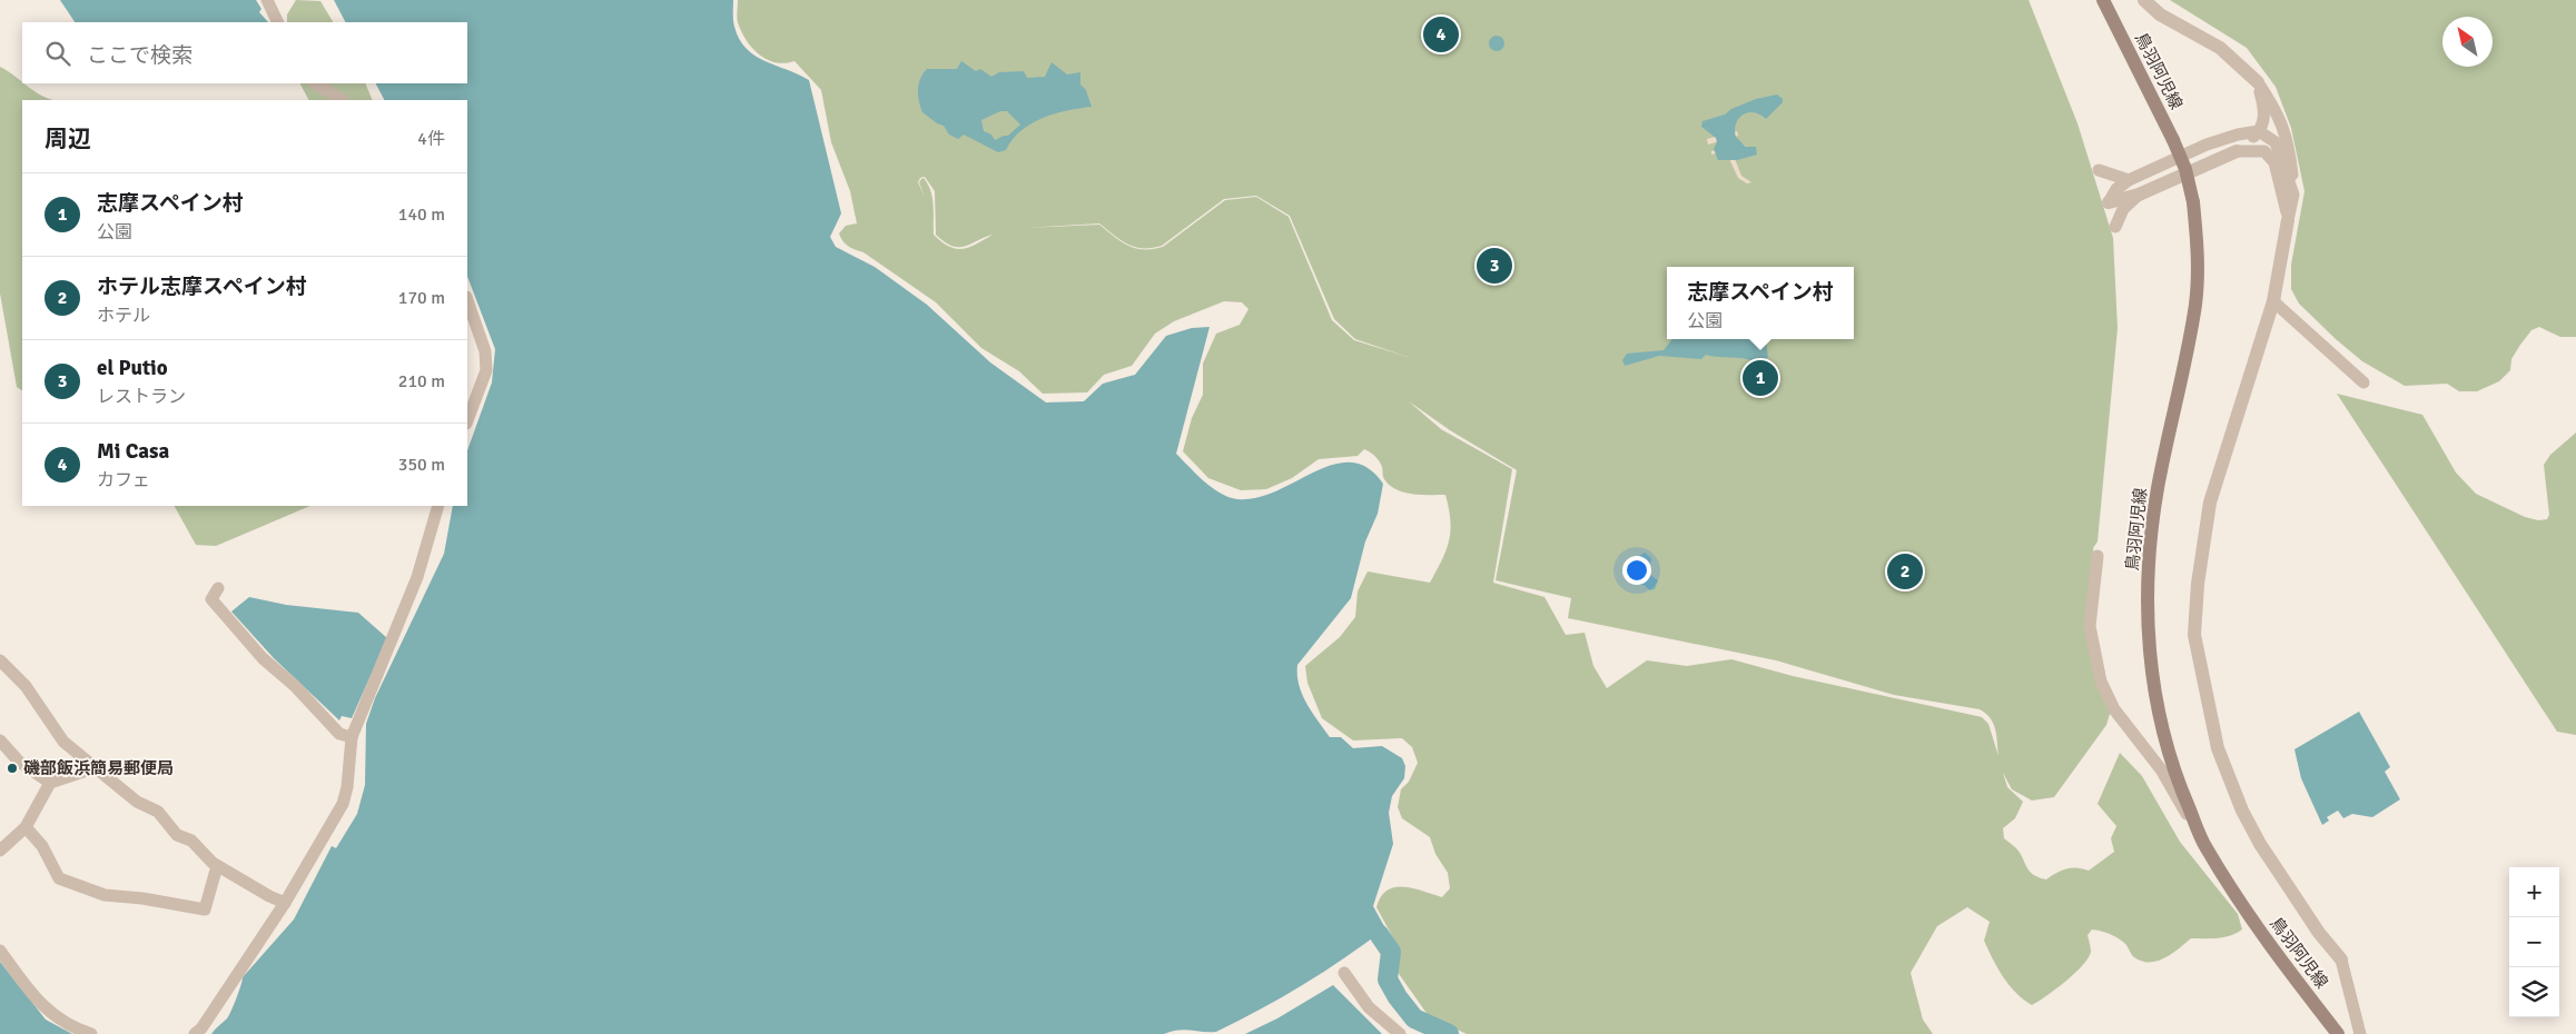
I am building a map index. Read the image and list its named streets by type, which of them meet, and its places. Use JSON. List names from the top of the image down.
{
  "streets": {
    "main road": ["鳥羽阿児線"]
  },
  "places": ["磯部飯浜簡易郵便局"],
  "north": "top left",
  "page": {
    "pins": [
      "4",
      "3",
      "1",
      "2"
    ],
    "search": "ここで検索",
    "heading": ["周辺", "4件"],
    "list": [
      {
        "mark": "1",
        "name": "志摩スペイン村",
        "note": "公園",
        "value": "140 m"
      },
      {
        "mark": "2",
        "name": "ホテル志摩スペイン村",
        "note": "ホテル",
        "value": "170 m"
      },
      {
        "mark": "3",
        "name": "el Putio",
        "note": "レストラン",
        "value": "210 m"
      },
      {
        "mark": "4",
        "name": "Mi Casa",
        "note": "カフェ",
        "value": "350 m"
      }
    ],
    "popup": ["志摩スペイン村", "公園"],
    "map_buttons": ["+", "−"]
  }
}
